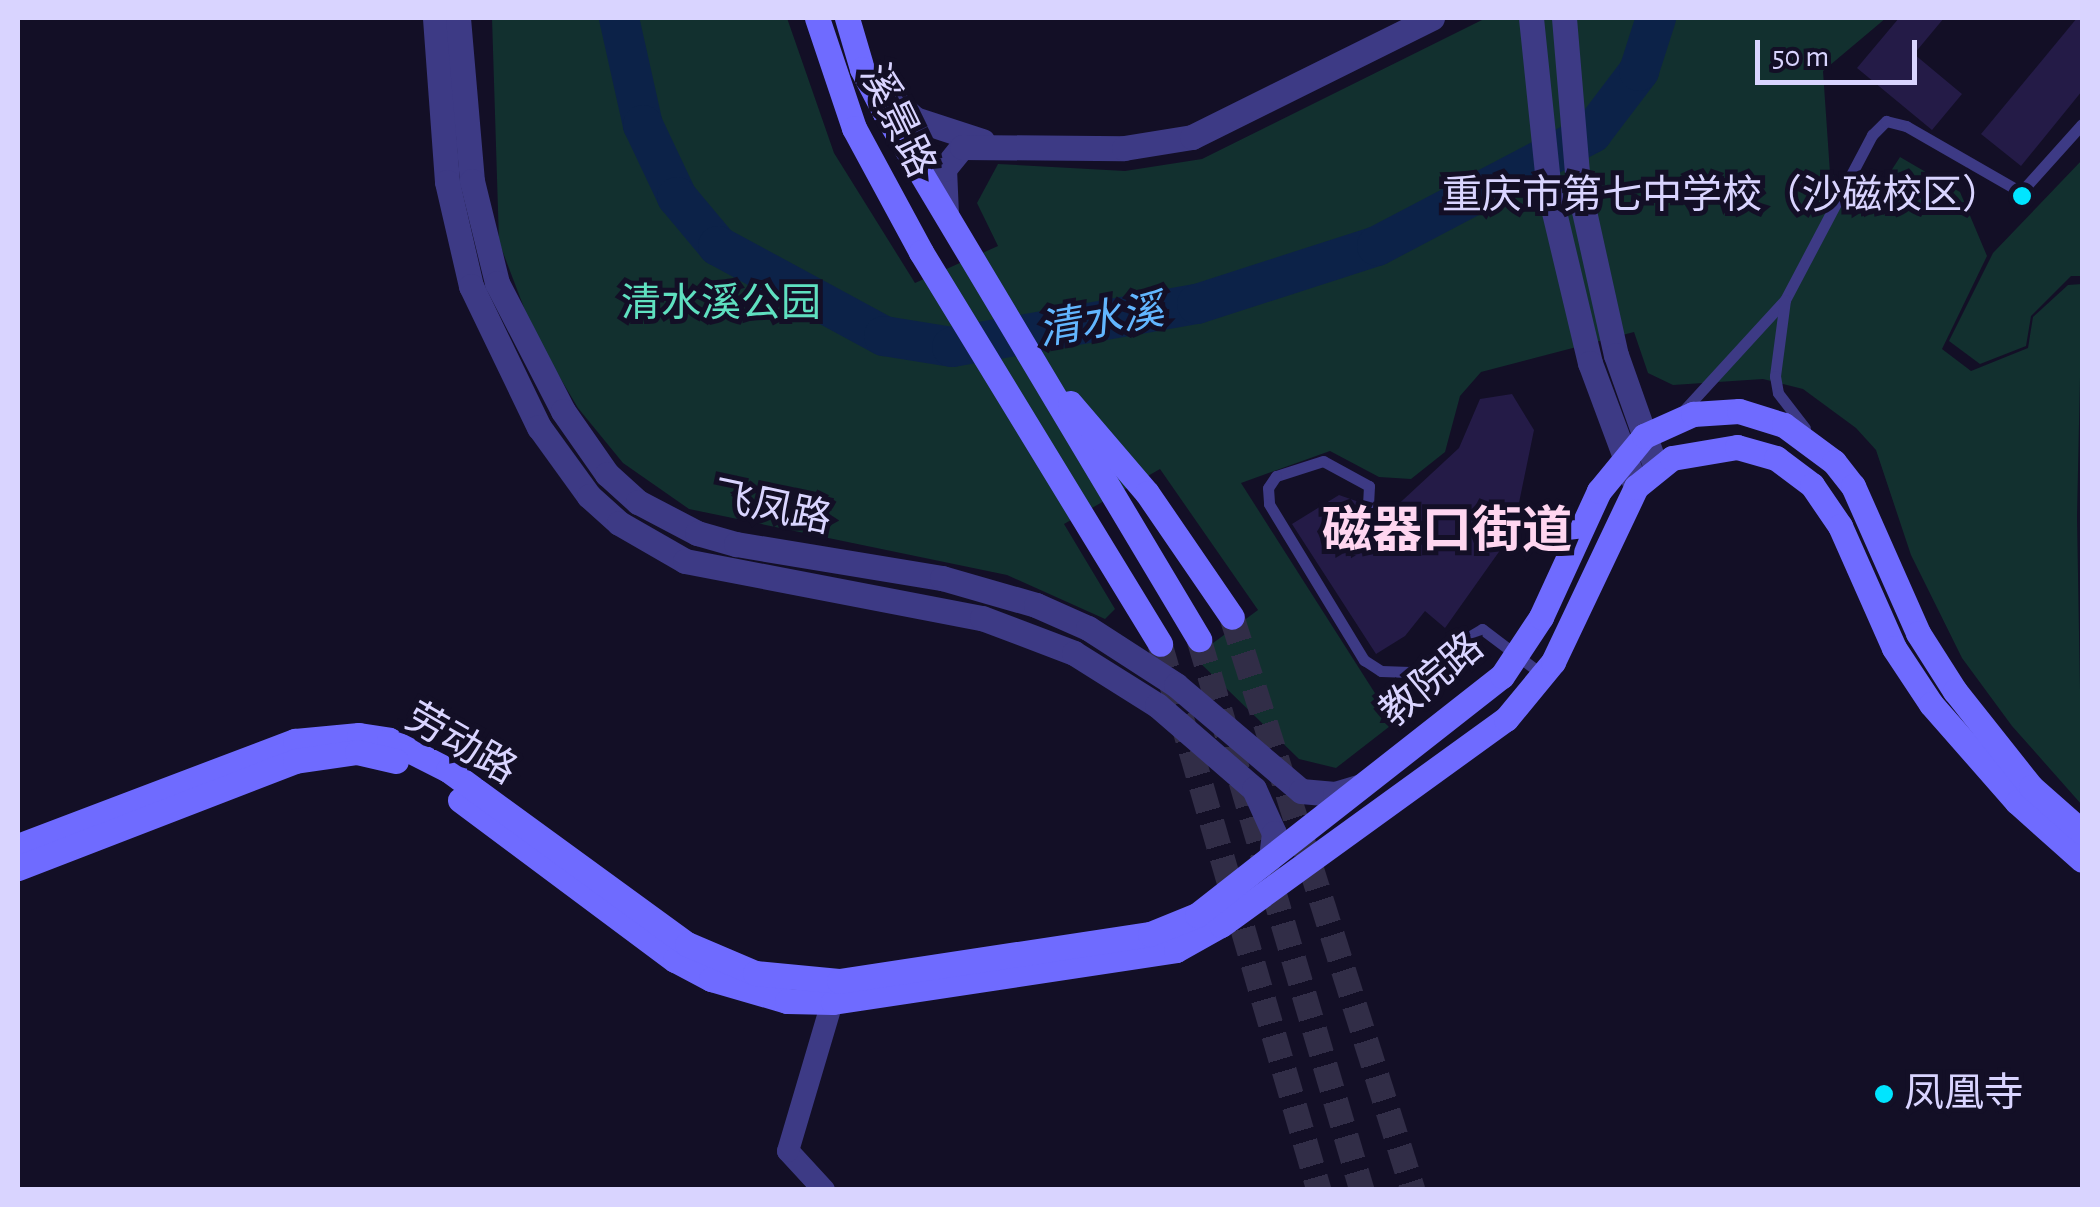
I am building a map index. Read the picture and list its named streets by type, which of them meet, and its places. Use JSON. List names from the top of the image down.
{
  "streets": {
    "main road": ["溪景路", "教院路", "劳动路"],
    "street": ["飞凤路"]
  },
  "crossings": [
    ["飞凤路", "教院路"],
    ["教院路", "劳动路"]
  ],
  "districts": ["磁器口街道"],
  "water": ["清水溪"],
  "parks": ["清水溪公园"],
  "places": ["重庆市第七中学校（沙磁校区）", "凤凰寺"],
  "scale_bar": "50 m"
}
